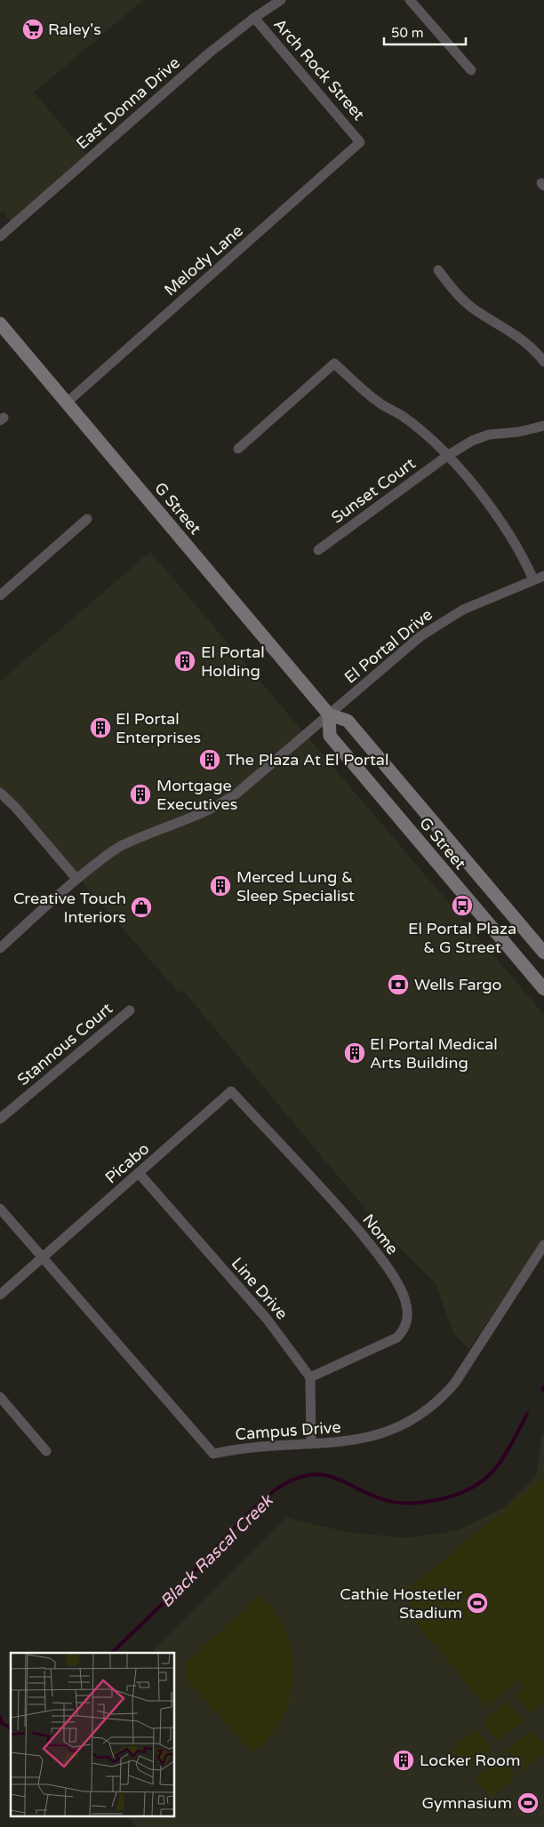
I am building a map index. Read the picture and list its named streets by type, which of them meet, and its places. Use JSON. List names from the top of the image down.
{
  "streets": {
    "street": [
      "Arch Rock Street",
      "East Donna Drive",
      "Melody Lane",
      "Sunset Court",
      "G Street",
      "El Portal Drive",
      "Stannous Court",
      "Picabo",
      "Nome",
      "Line Drive",
      "Campus Drive"
    ]
  },
  "crossings": [
    ["Arch Rock Street", "East Donna Drive"],
    ["Arch Rock Street", "Melody Lane"],
    ["Melody Lane", "G Street"],
    ["G Street", "El Portal Drive"],
    ["Picabo", "Nome"],
    ["Picabo", "Line Drive"],
    ["Picabo", "Campus Drive"],
    ["Nome", "Line Drive"]
  ],
  "water": ["Black Rascal Creek"],
  "places": {
    "supermarket": ["Raley's"],
    "building": [
      "El Portal Holding",
      "El Portal Enterprises",
      "The Plaza At El Portal",
      "Mortgage Executives",
      "Merced Lung & Sleep Specialist",
      "El Portal Medical Arts Building",
      "Locker Room"
    ],
    "bus stop": ["El Portal Plaza & G Street"],
    "shop": ["Creative Touch Interiors"],
    "bank": ["Wells Fargo"],
    "sports": ["Cathie Hostetler Stadium", "Gymnasium"]
  },
  "scale_bar": "50 m"
}
